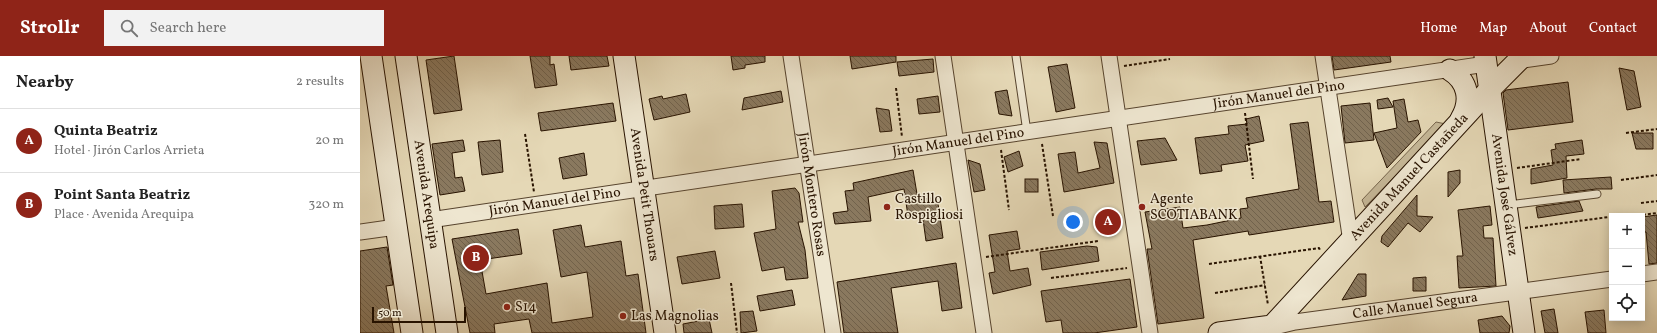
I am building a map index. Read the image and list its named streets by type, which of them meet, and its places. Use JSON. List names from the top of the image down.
{
  "streets": {
    "main road": [
      "Avenida Manuel Castañeda",
      "Avenida Petit Thouars",
      "Avenida Arequipa",
      "Avenida José Gálvez",
      "Calle Manuel Segura"
    ],
    "street": ["Jirón Manuel del Pino", "Jirón Montero Rosas"]
  },
  "crossings": [
    ["Jirón Manuel del Pino", "Avenida Manuel Castañeda"],
    ["Jirón Manuel del Pino", "Avenida Petit Thouars"],
    ["Jirón Manuel del Pino", "Jirón Montero Rosas"],
    ["Jirón Manuel del Pino", "Avenida Arequipa"],
    ["Jirón Manuel del Pino", "Avenida José Gálvez"],
    ["Avenida Manuel Castañeda", "Avenida José Gálvez"],
    ["Avenida Manuel Castañeda", "Calle Manuel Segura"],
    ["Avenida José Gálvez", "Calle Manuel Segura"]
  ],
  "places": [
    "Castillo Rospigliosi",
    "Agente SCOTIABANK",
    "S14",
    "Las Magnolias"
  ],
  "scale_bar": "50 m",
  "page": {
    "header": "Strollr",
    "search": "Search here",
    "nav": [
      "Home",
      "Map",
      "About",
      "Contact"
    ],
    "heading": ["Nearby", "2 results"],
    "list": [
      {
        "mark": "A",
        "name": "Quinta Beatriz",
        "note": "Hotel · Jirón Carlos Arrieta",
        "value": "20 m"
      },
      {
        "mark": "B",
        "name": "Point Santa Beatriz",
        "note": "Place · Avenida Arequipa",
        "value": "320 m"
      }
    ],
    "pins": ["A", "B"],
    "map_buttons": ["+", "−"],
    "scale": "50 m"
  }
}
